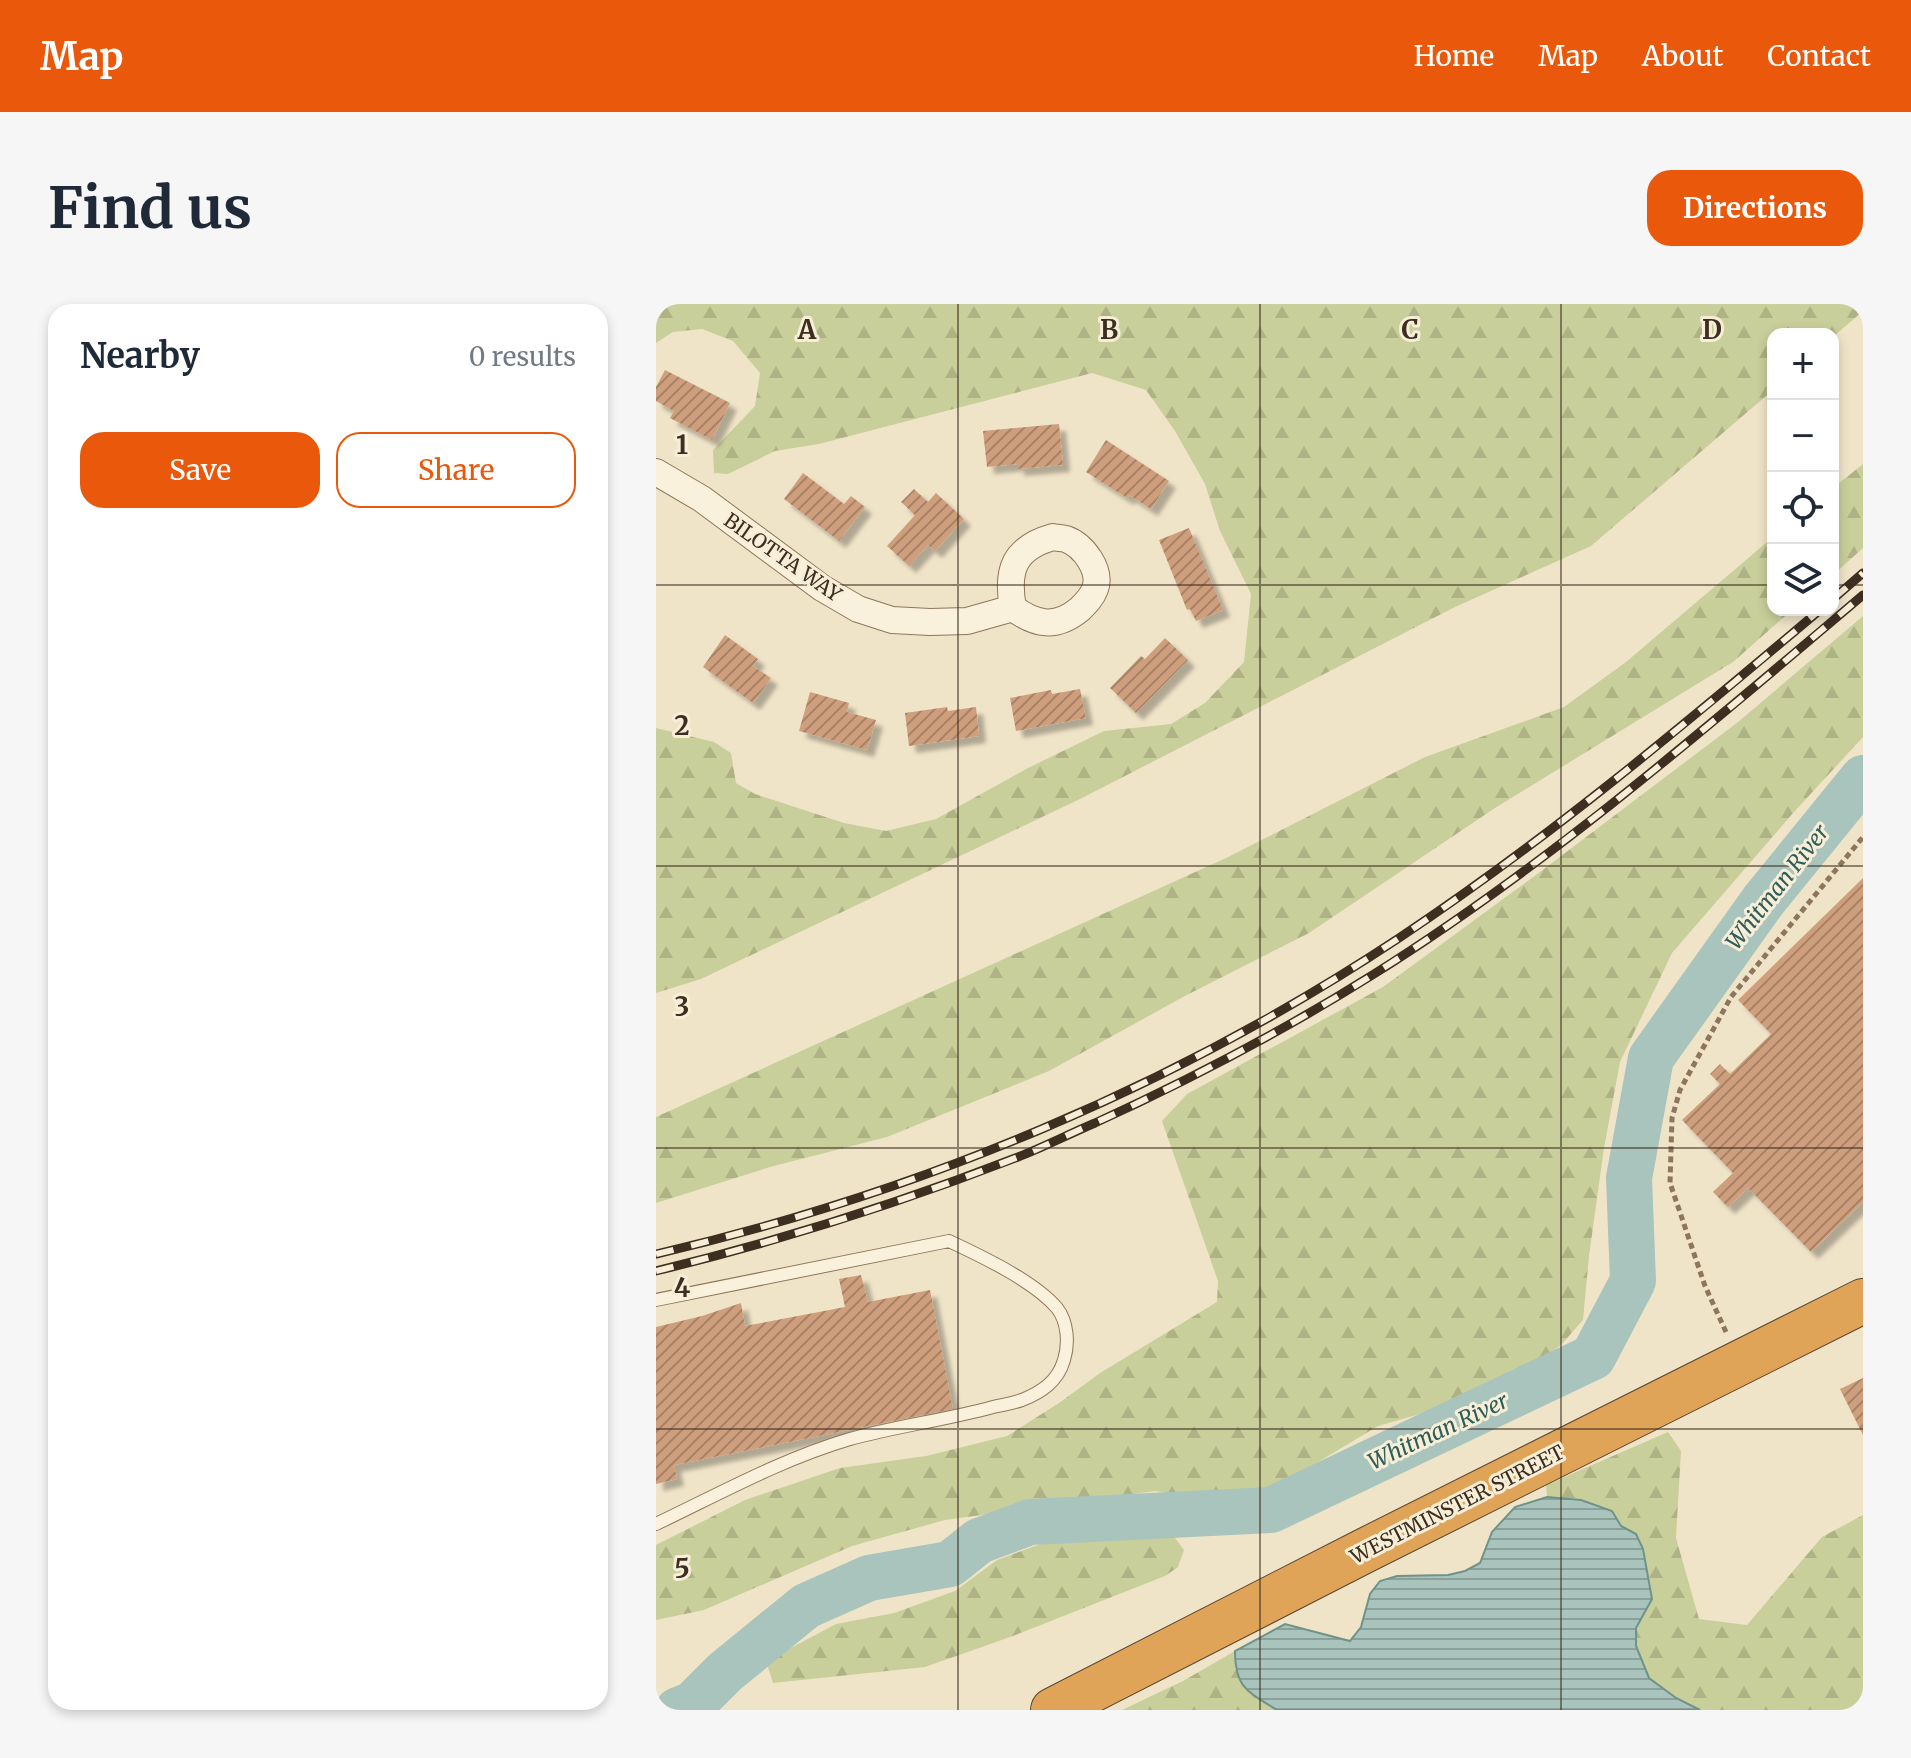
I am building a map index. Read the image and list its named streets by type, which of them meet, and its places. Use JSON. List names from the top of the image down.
{
  "streets": {
    "highway": ["WESTMINSTER STREET"],
    "street": ["BILOTTA WAY"]
  },
  "water": ["Whitman River"],
  "page": {
    "header": "Map",
    "nav": [
      "Home",
      "Map",
      "About",
      "Contact"
    ],
    "buttons": [
      "Directions",
      ["Save", "Share"]
    ],
    "title": "Find us",
    "heading": ["Nearby", "0 results"],
    "map_buttons": ["+", "−"]
  },
  "grid": {
    "columns": [
      "A",
      "B",
      "C",
      "D"
    ],
    "rows": [
      "1",
      "2",
      "3",
      "4",
      "5"
    ]
  }
}
